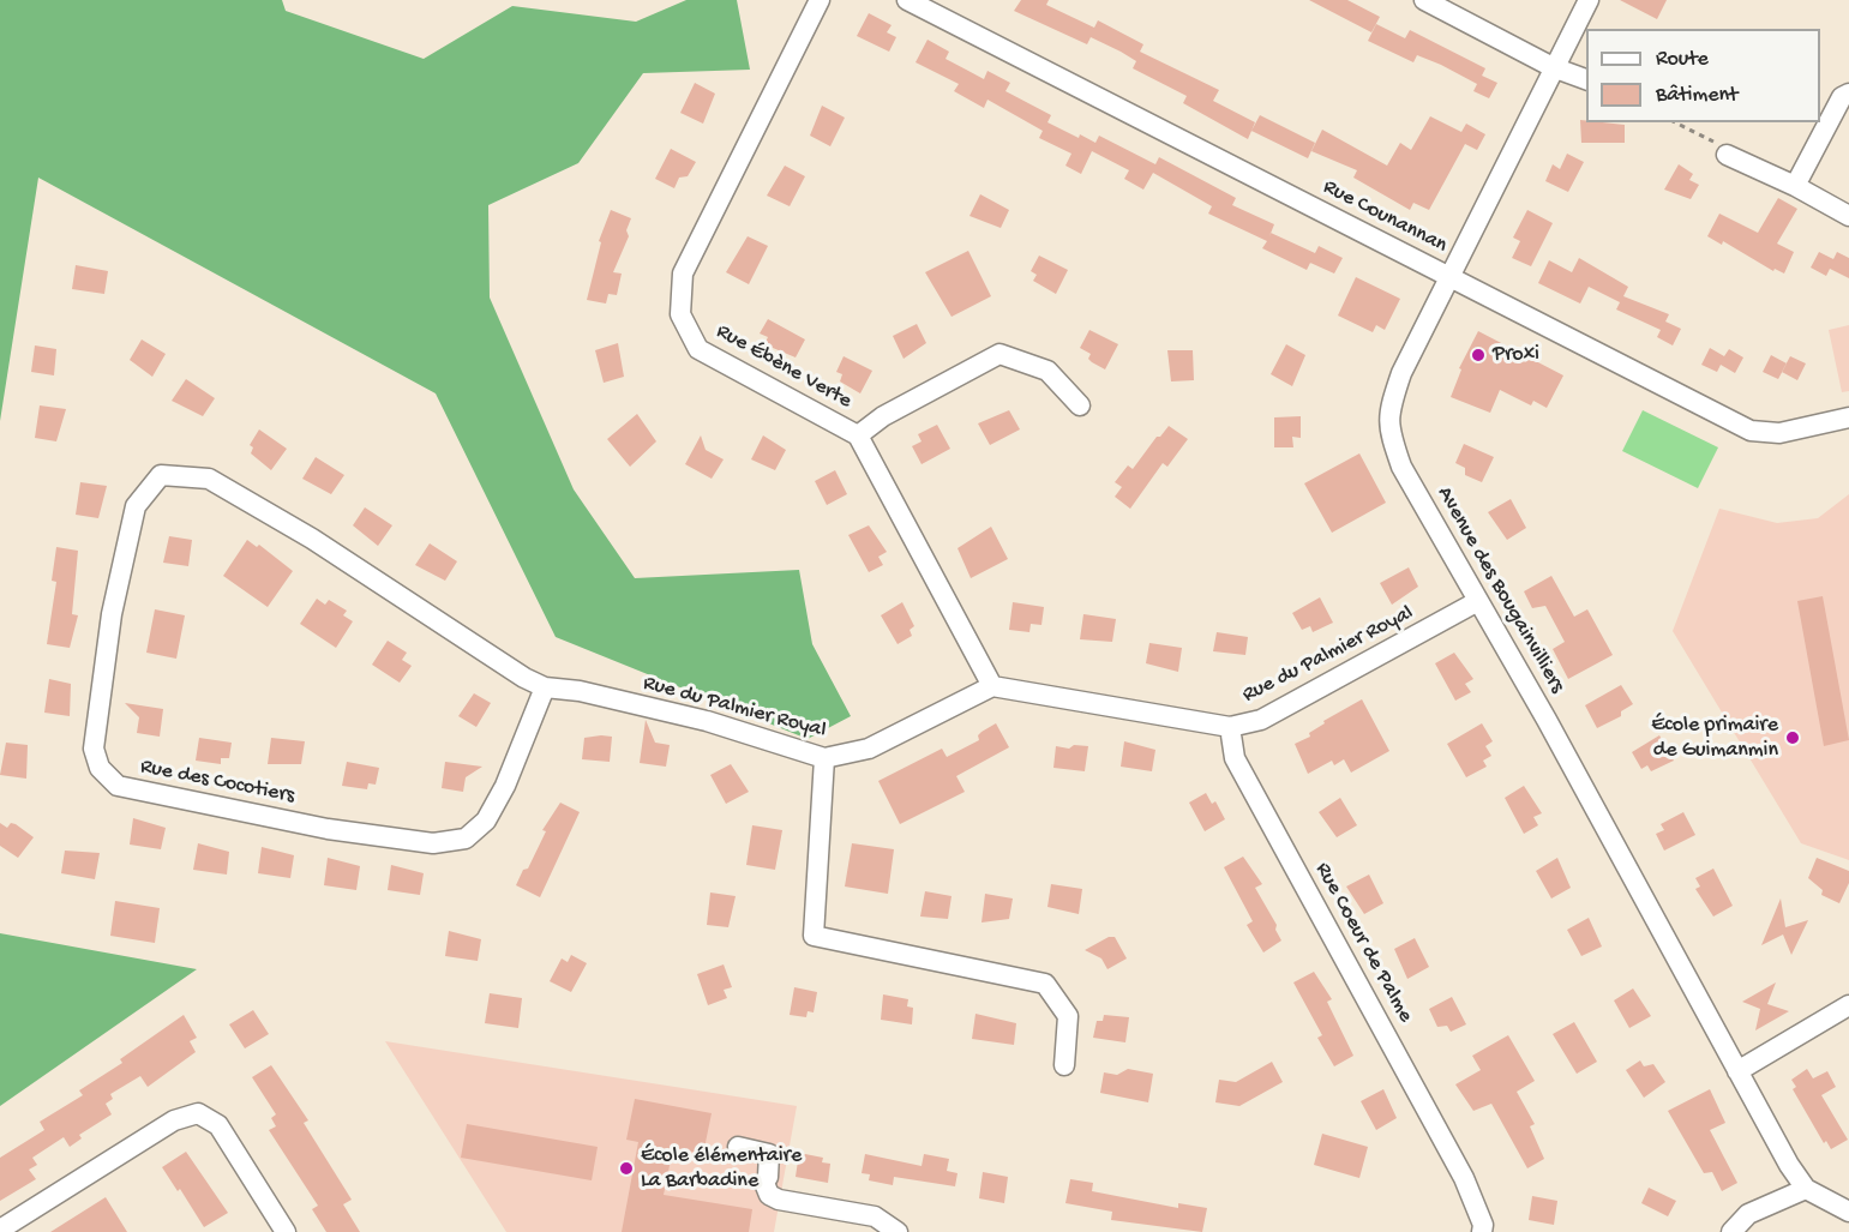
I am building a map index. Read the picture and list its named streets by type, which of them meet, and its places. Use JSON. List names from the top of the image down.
{
  "streets": {
    "street": [
      "Rue Counannan",
      "Rue Ébène Verte",
      "Avenue des Bougainvilliers",
      "Rue du Palmier Royal",
      "Rue des Cocotiers",
      "Rue Coeur de Palme"
    ]
  },
  "crossings": [
    ["Rue Counannan", "Avenue des Bougainvilliers"],
    ["Rue Ébène Verte", "Rue du Palmier Royal"],
    ["Avenue des Bougainvilliers", "Rue du Palmier Royal"],
    ["Rue du Palmier Royal", "Rue des Cocotiers"],
    ["Rue du Palmier Royal", "Rue Coeur de Palme"]
  ],
  "places": ["Proxi", "École primaire de Guimanmin", "École élémentaire La Barbadine"],
  "legend": ["Route", "Bâtiment"]
}
